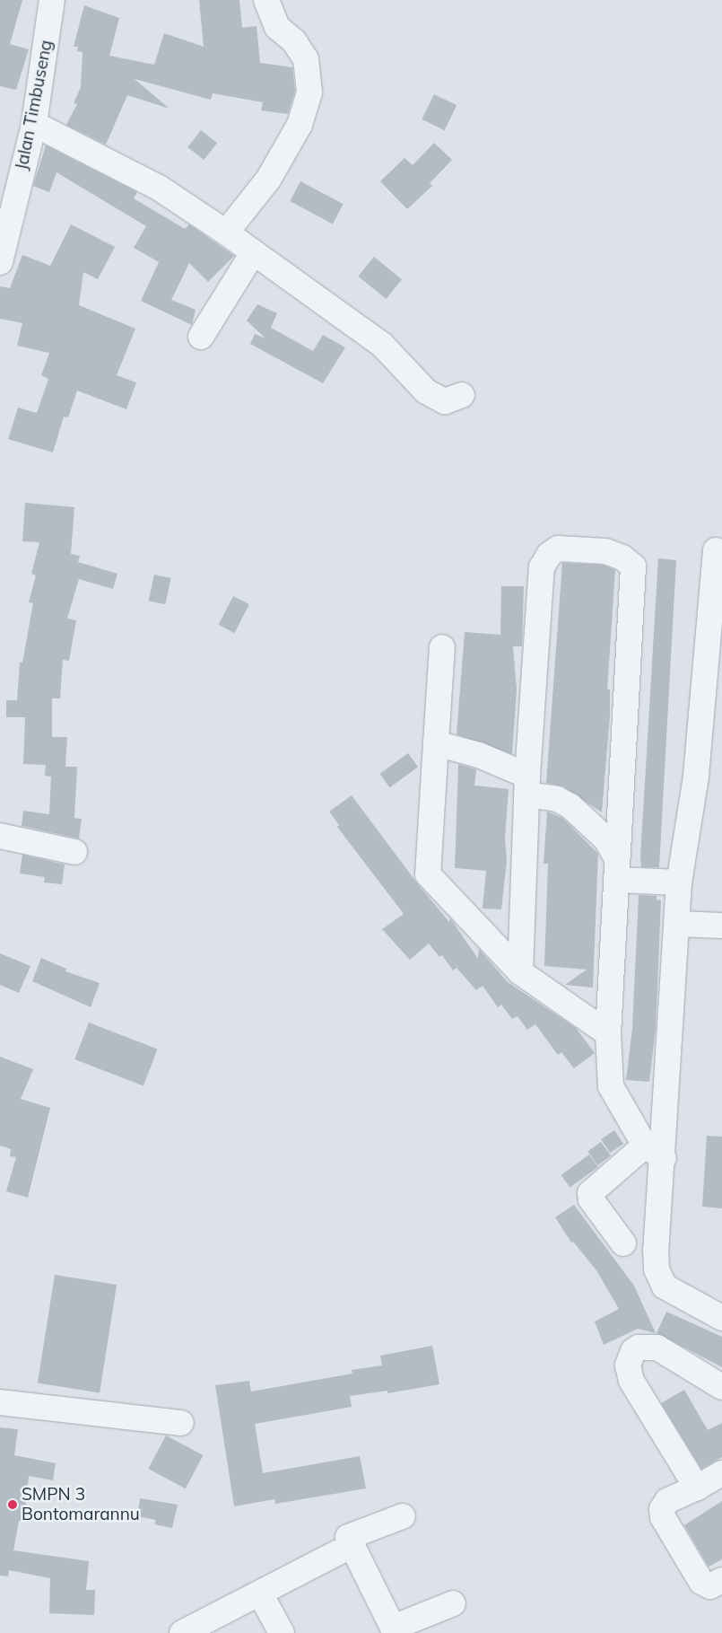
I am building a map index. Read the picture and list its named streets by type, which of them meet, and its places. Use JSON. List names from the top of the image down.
{
  "streets": {
    "street": ["Jalan Timbuseng"]
  },
  "places": ["SMPN 3 Bontomarannu"]
}
